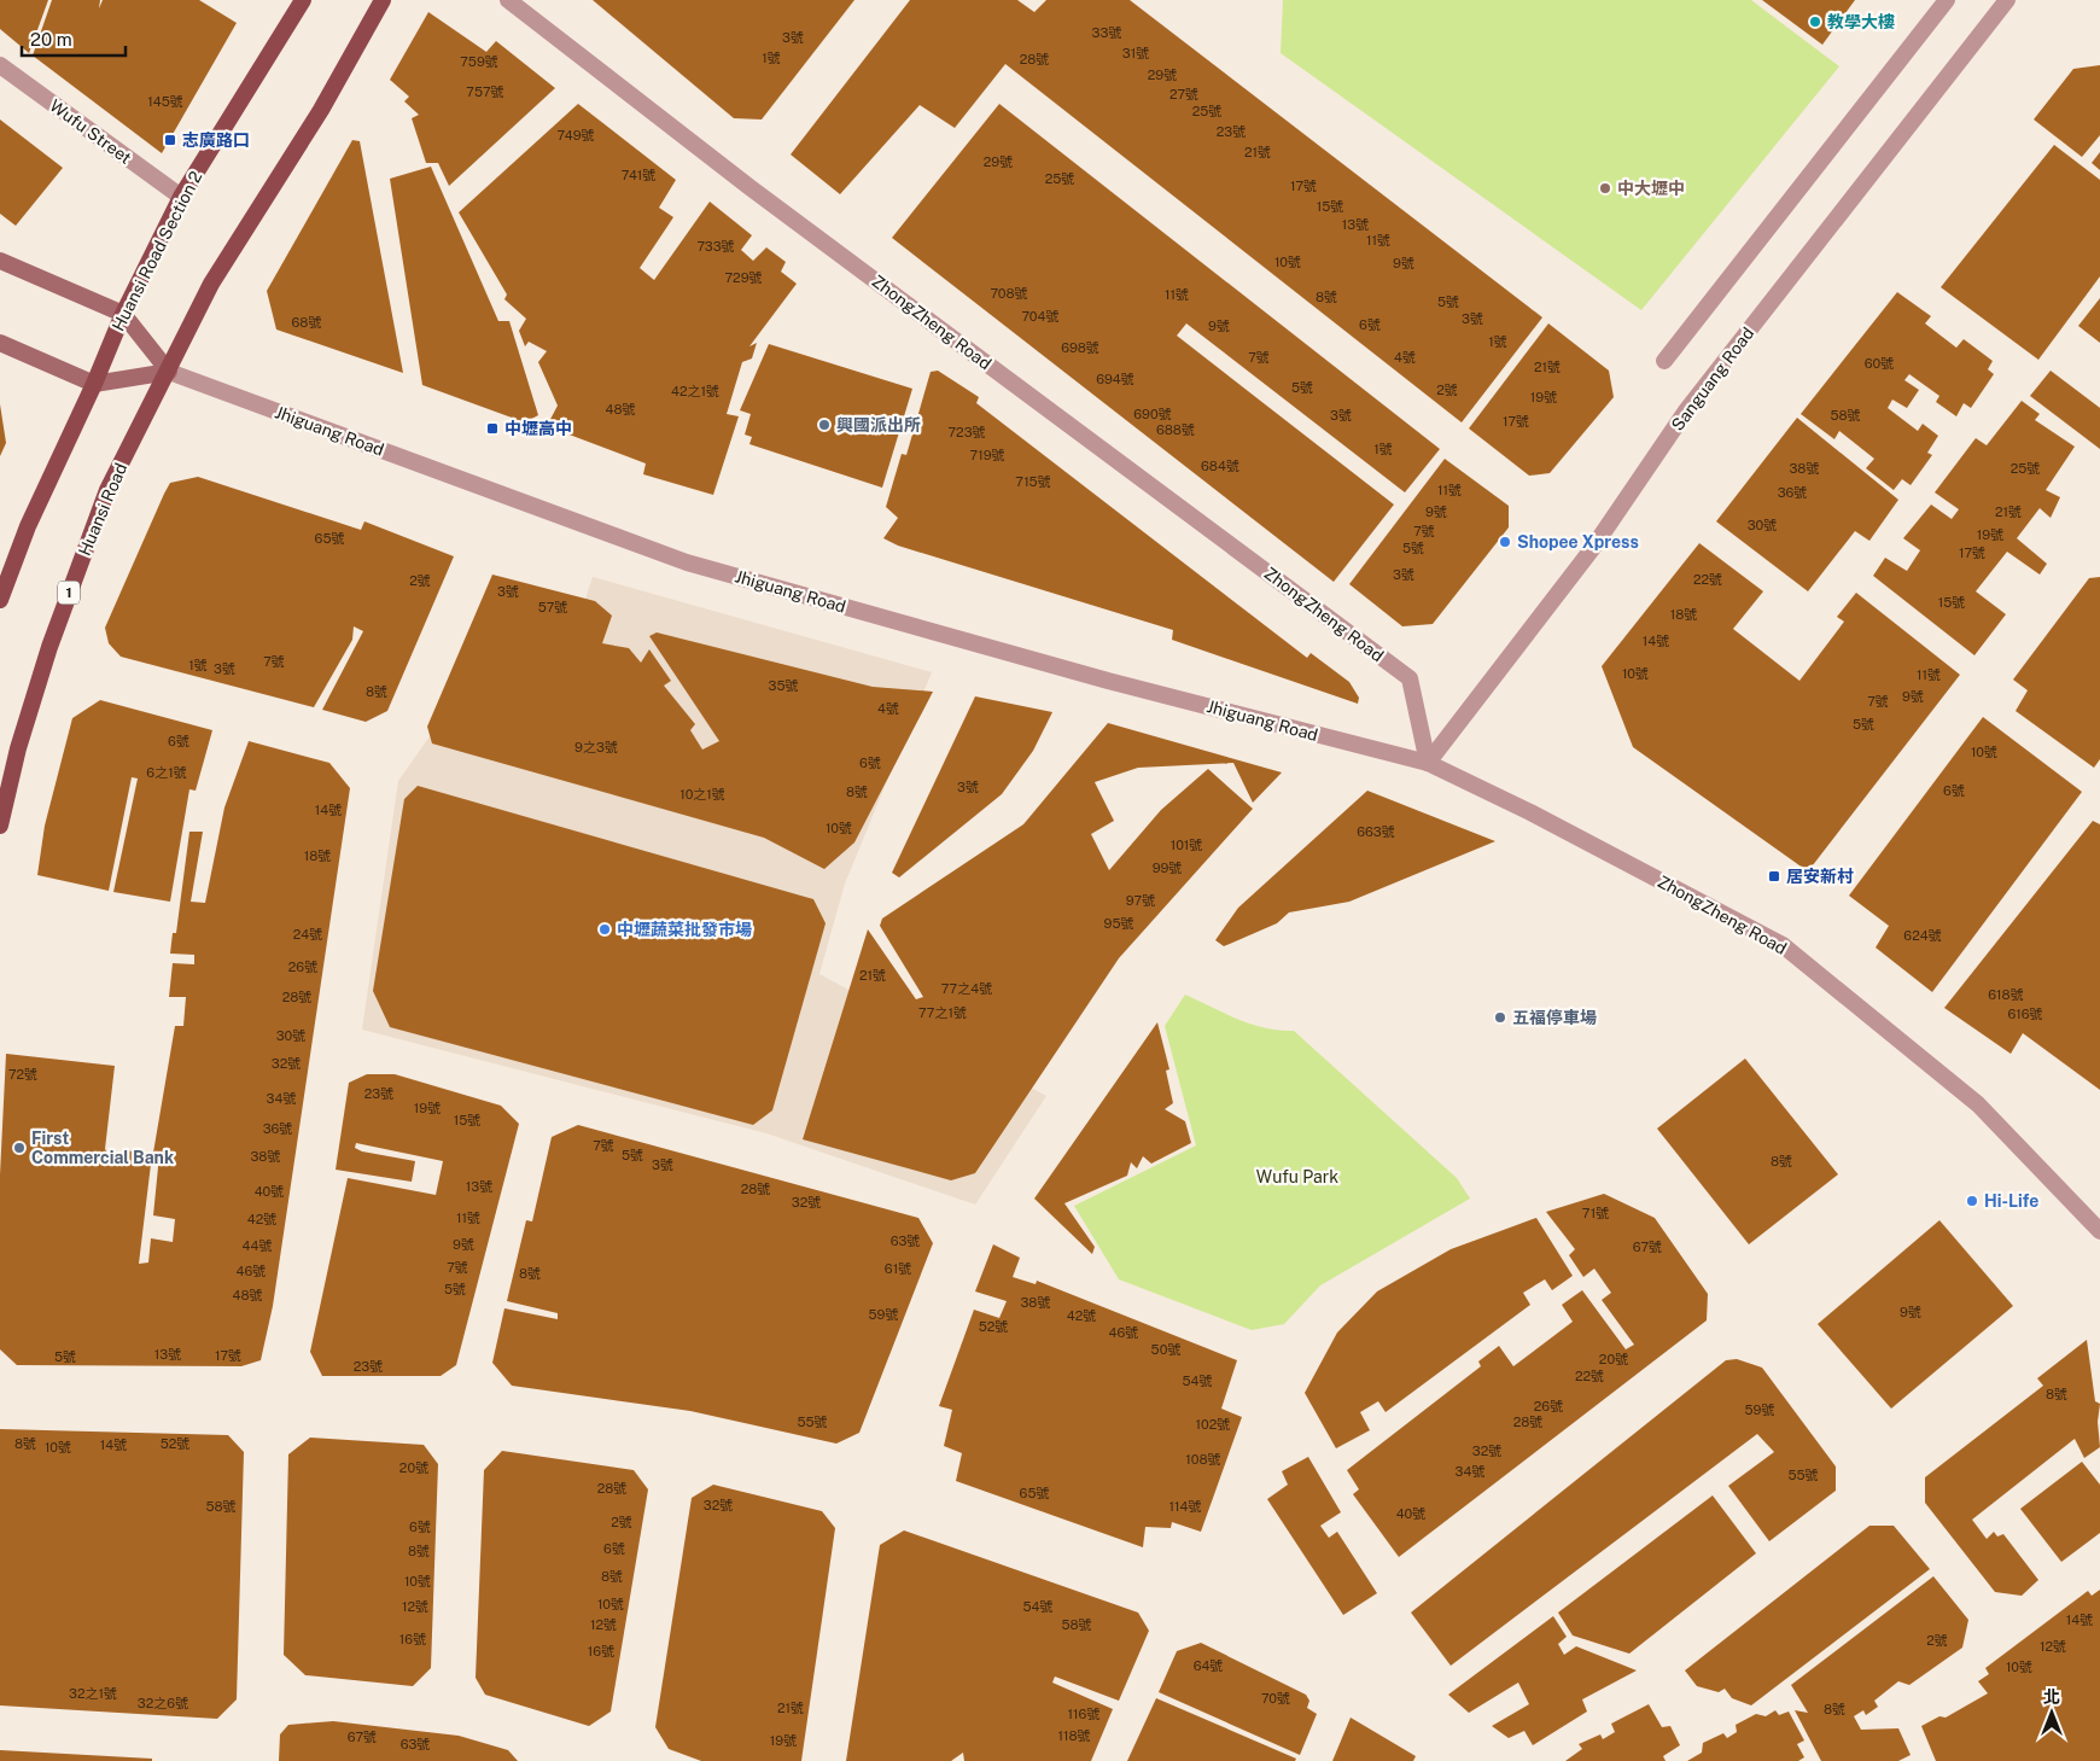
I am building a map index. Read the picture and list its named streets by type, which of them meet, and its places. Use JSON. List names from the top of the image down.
{
  "streets": {
    "main road": [
      "Huansi Road Section 2",
      "Jhiguang Road",
      "Huansi Road",
      "1"
    ],
    "street": ["Wufu Street", "ZhongZheng Road", "Sanguang Road"]
  },
  "crossings": [
    ["Wufu Street", "Huansi Road Section 2"],
    ["Huansi Road Section 2", "Jhiguang Road"],
    ["ZhongZheng Road", "Sanguang Road"],
    ["ZhongZheng Road", "Jhiguang Road"],
    ["Sanguang Road", "Jhiguang Road"],
    ["Jhiguang Road", "Huansi Road"],
    ["Jhiguang Road", "1"],
    ["Huansi Road", "1"]
  ],
  "parks": ["Wufu Park"],
  "places": {
    "other": [
      "教學大樓",
      "中大壢中",
      "興國派出所",
      "Shopee Xpress",
      "中壢蔬菜批發市場",
      "五福停車場",
      "First Commercial Bank",
      "Hi-Life"
    ],
    "transit": ["志廣路口", "中壢高中", "居安新村"]
  },
  "house_numbers": [
    "33號",
    "3號",
    "31號",
    "1號",
    "28號",
    "759號",
    "29號",
    "757號",
    "27號",
    "145號",
    "25號",
    "23號",
    "749號",
    "21號",
    "29號",
    "741號",
    "25號",
    "17號",
    "15號",
    "13號",
    "11號",
    "733號",
    "10號",
    "9號",
    "729號",
    "708號",
    "11號",
    "8號",
    "5號",
    "704號",
    "3號",
    "68號",
    "6號",
    "9號",
    "1號",
    "698號",
    "7號",
    "4號",
    "60號",
    "21號",
    "694號",
    "5號",
    "2號",
    "42之1號",
    "19號",
    "48號",
    "690號",
    "3號",
    "58號",
    "17號",
    "688號",
    "723號",
    "1號",
    "719號",
    "684號",
    "38號",
    "25號",
    "715號",
    "11號",
    "36號",
    "9號",
    "21號",
    "30號",
    "7號",
    "19號",
    "65號",
    "5號",
    "17號",
    "3號",
    "22號",
    "2號",
    "3號",
    "15號",
    "57號",
    "18號",
    "14號",
    "7號",
    "1號",
    "3號",
    "10號",
    "11號",
    "35號",
    "8號",
    "9號",
    "7號",
    "4號",
    "5號",
    "6號",
    "9之3號",
    "10號",
    "6號",
    "6之1號",
    "3號",
    "6號",
    "8號",
    "10之1號",
    "14號",
    "10號",
    "663號",
    "101號",
    "18號",
    "99號",
    "97號",
    "95號",
    "24號",
    "624號",
    "26號",
    "21號",
    "77之4號",
    "618號",
    "28號",
    "77之1號",
    "616號",
    "30號",
    "32號",
    "72號",
    "23號",
    "34號",
    "19號",
    "15號",
    "36號",
    "7號",
    "5號",
    "38號",
    "8號",
    "3號",
    "13號",
    "28號",
    "40號",
    "32號",
    "71號",
    "11號",
    "42號",
    "63號",
    "9號",
    "44號",
    "67號",
    "7號",
    "61號",
    "46號",
    "8號",
    "5號",
    "48號",
    "38號",
    "9號",
    "59號",
    "42號",
    "52號",
    "46號",
    "50號",
    "13號",
    "17號",
    "5號",
    "20號",
    "23號",
    "22號",
    "54號",
    "8號",
    "26號",
    "59號",
    "55號",
    "28號",
    "102號",
    "8號",
    "52號",
    "14號",
    "10號",
    "32號",
    "108號",
    "20號",
    "34號",
    "55號",
    "28號",
    "65號",
    "32號",
    "58號",
    "114號",
    "40號",
    "2號",
    "6號",
    "6號",
    "8號",
    "8號",
    "10號",
    "10號",
    "12號",
    "54號",
    "14號",
    "12號",
    "58號",
    "16號",
    "2號",
    "12號",
    "16號",
    "64號",
    "10號",
    "32之1號",
    "70號",
    "32之6號",
    "21號",
    "8號",
    "116號",
    "118號",
    "67號",
    "19號",
    "63號"
  ],
  "scale_bar": "20 m",
  "north": "top"
}
